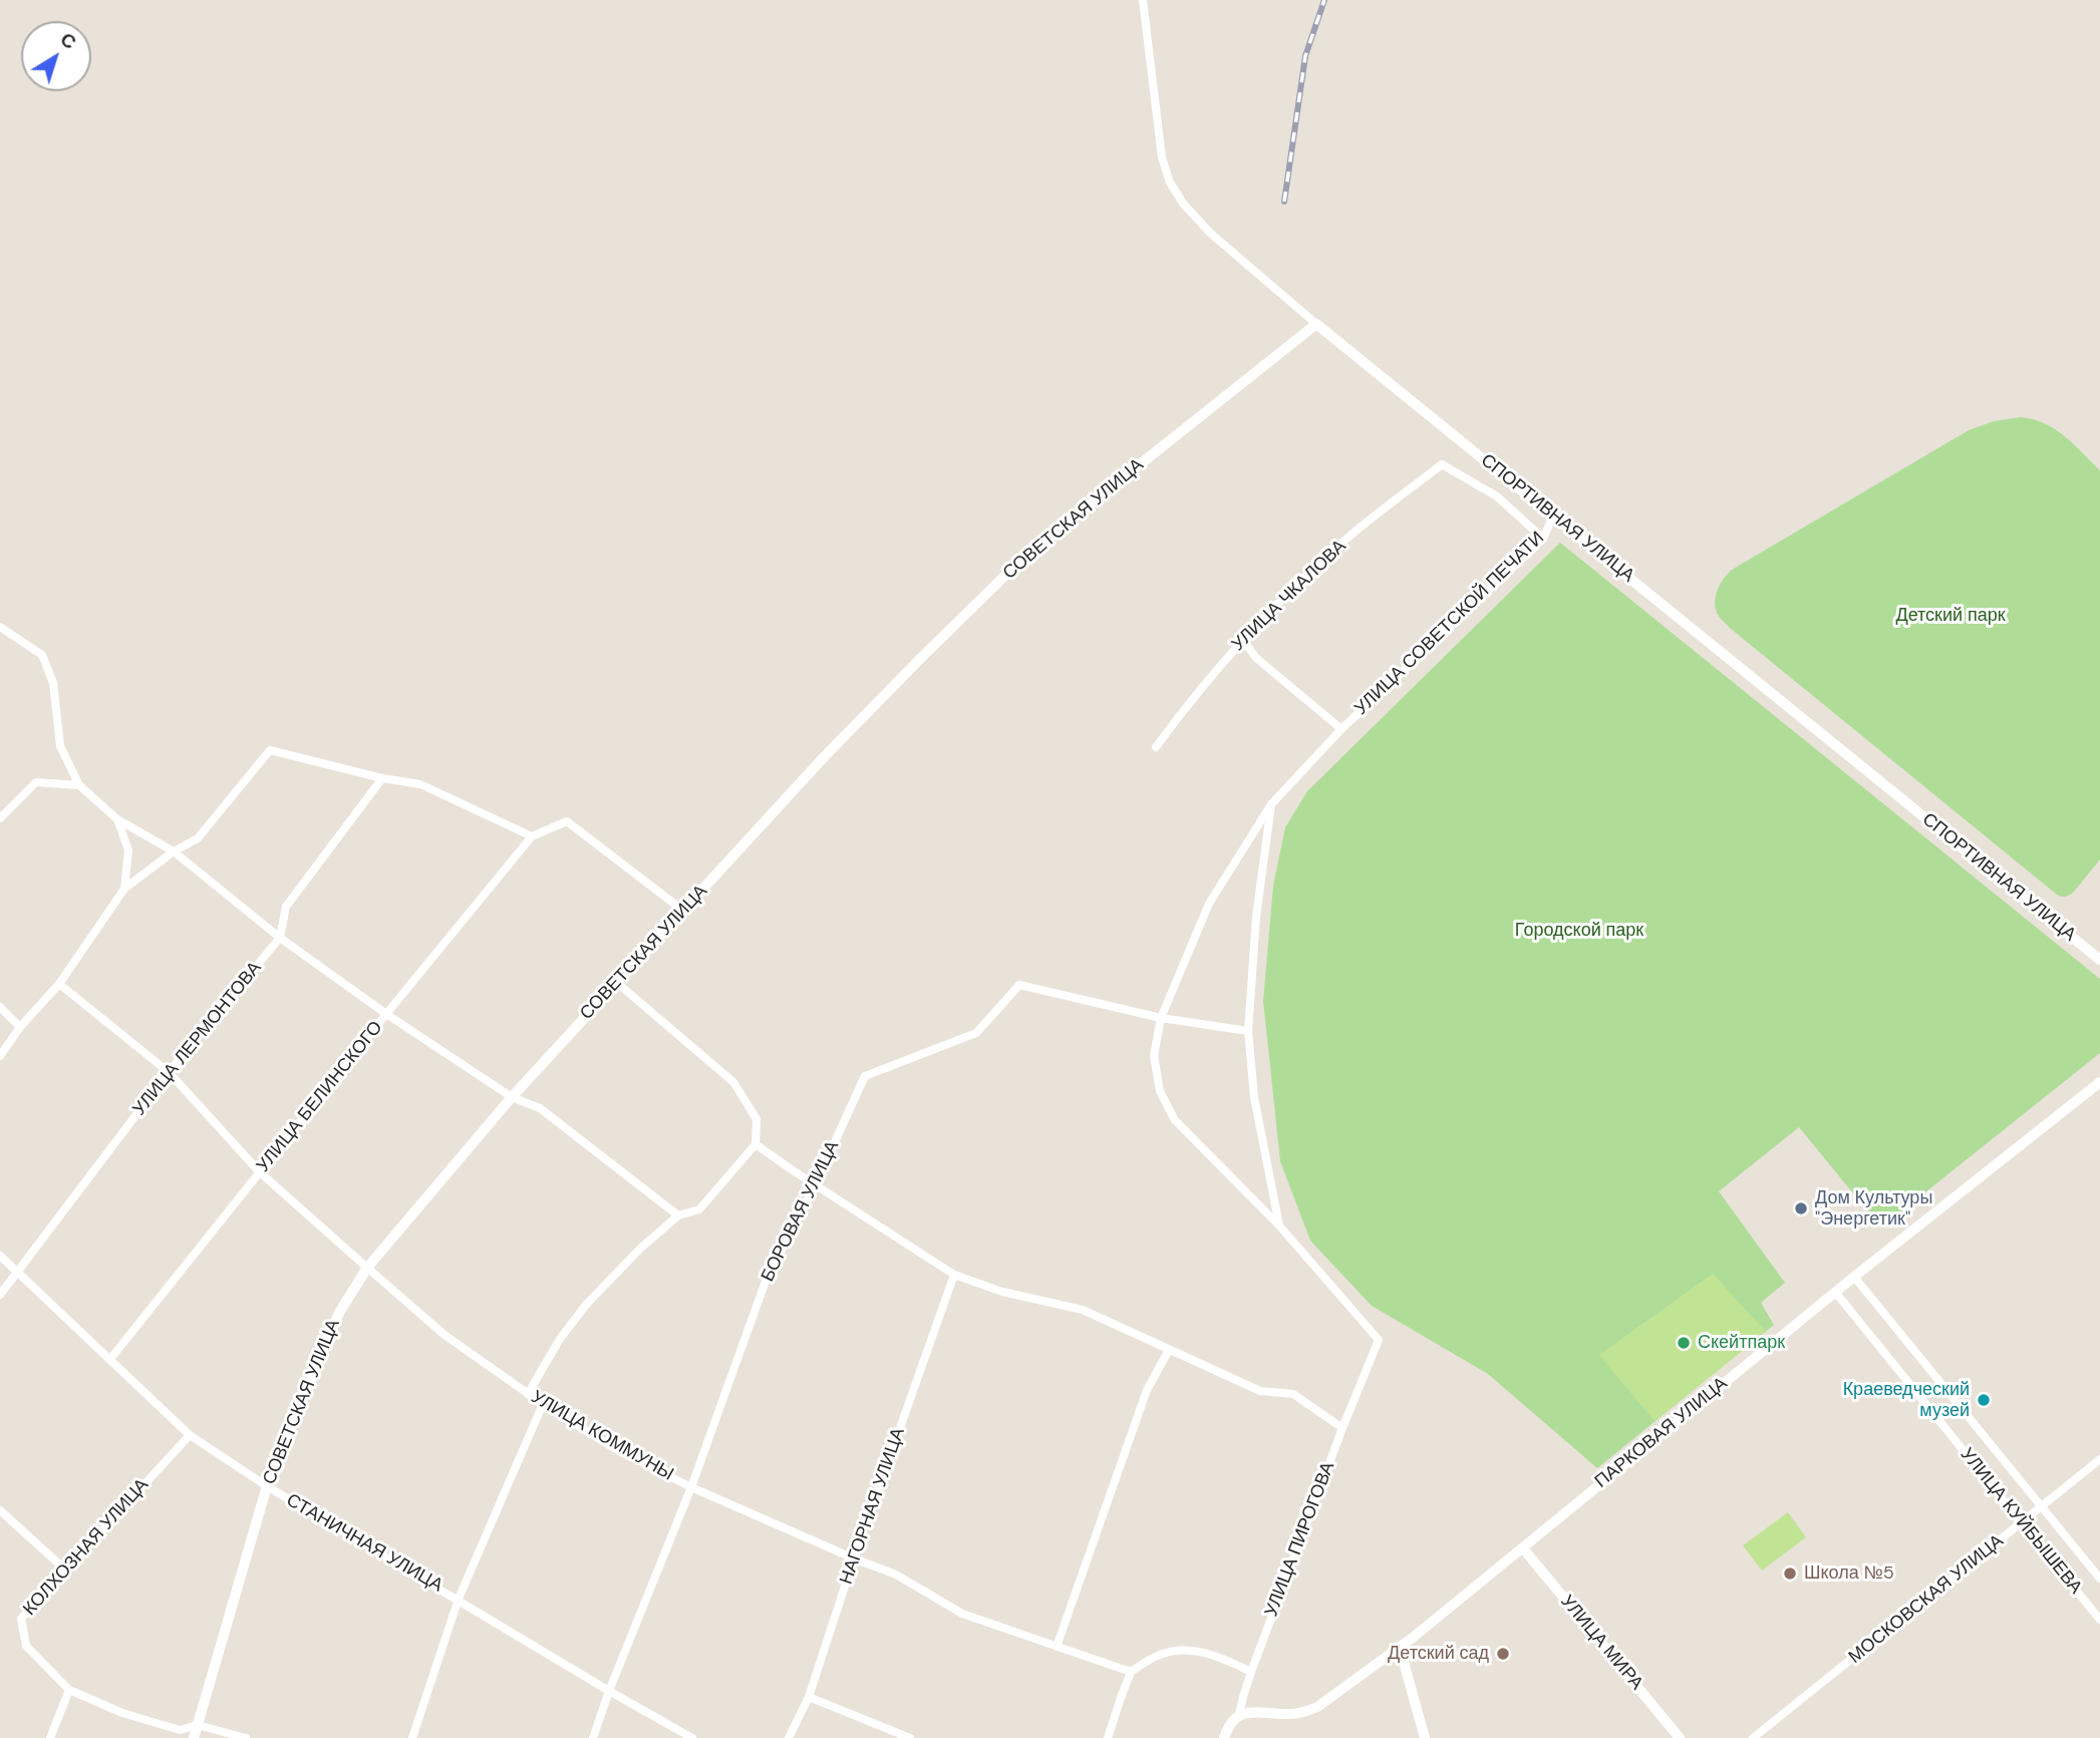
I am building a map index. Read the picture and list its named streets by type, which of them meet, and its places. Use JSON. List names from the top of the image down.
{
  "streets": {
    "street": [
      "СПОРТИВНАЯ УЛИЦА",
      "СОВЕТСКАЯ УЛИЦА",
      "УЛИЦА ЧКАЛОВА",
      "УЛИЦА СОВЕТСКОЙ ПЕЧАТИ",
      "УЛИЦА ЛЕРМОНТОВА",
      "УЛИЦА БЕЛИНСКОГО",
      "БОРОВАЯ УЛИЦА",
      "ПАРКОВАЯ УЛИЦА",
      "УЛИЦА КОММУНЫ",
      "НАГОРНАЯ УЛИЦА",
      "УЛИЦА КУЙБЫШЕВА",
      "УЛИЦА ПИРОГОВА",
      "СТАНИЧНАЯ УЛИЦА",
      "КОЛХОЗНАЯ УЛИЦА",
      "МОСКОВСКАЯ УЛИЦА",
      "УЛИЦА МИРА"
    ]
  },
  "crossings": [
    ["СПОРТИВНАЯ УЛИЦА", "СОВЕТСКАЯ УЛИЦА"],
    ["СПОРТИВНАЯ УЛИЦА", "УЛИЦА СОВЕТСКОЙ ПЕЧАТИ"],
    ["СОВЕТСКАЯ УЛИЦА", "УЛИЦА КОММУНЫ"],
    ["СОВЕТСКАЯ УЛИЦА", "СТАНИЧНАЯ УЛИЦА"],
    ["УЛИЦА ЧКАЛОВА", "УЛИЦА СОВЕТСКОЙ ПЕЧАТИ"],
    ["УЛИЦА СОВЕТСКОЙ ПЕЧАТИ", "БОРОВАЯ УЛИЦА"],
    ["УЛИЦА СОВЕТСКОЙ ПЕЧАТИ", "УЛИЦА ПИРОГОВА"],
    ["УЛИЦА ЛЕРМОНТОВА", "УЛИЦА КОММУНЫ"],
    ["УЛИЦА ЛЕРМОНТОВА", "СТАНИЧНАЯ УЛИЦА"],
    ["УЛИЦА БЕЛИНСКОГО", "УЛИЦА КОММУНЫ"],
    ["УЛИЦА БЕЛИНСКОГО", "СТАНИЧНАЯ УЛИЦА"],
    ["БОРОВАЯ УЛИЦА", "УЛИЦА КОММУНЫ"],
    ["БОРОВАЯ УЛИЦА", "СТАНИЧНАЯ УЛИЦА"],
    ["ПАРКОВАЯ УЛИЦА", "УЛИЦА КУЙБЫШЕВА"],
    ["ПАРКОВАЯ УЛИЦА", "УЛИЦА ПИРОГОВА"],
    ["ПАРКОВАЯ УЛИЦА", "УЛИЦА МИРА"],
    ["УЛИЦА КОММУНЫ", "НАГОРНАЯ УЛИЦА"],
    ["УЛИЦА КУЙБЫШЕВА", "МОСКОВСКАЯ УЛИЦА"],
    ["СТАНИЧНАЯ УЛИЦА", "КОЛХОЗНАЯ УЛИЦА"]
  ],
  "parks": ["Детский парк", "Городской парк"],
  "places": [
    "Дом Культуры \"Энергетик\"",
    "Скейтпарк",
    "Краеведческий музей",
    "Школа №5",
    "Детский сад"
  ],
  "north": "top right"
}
